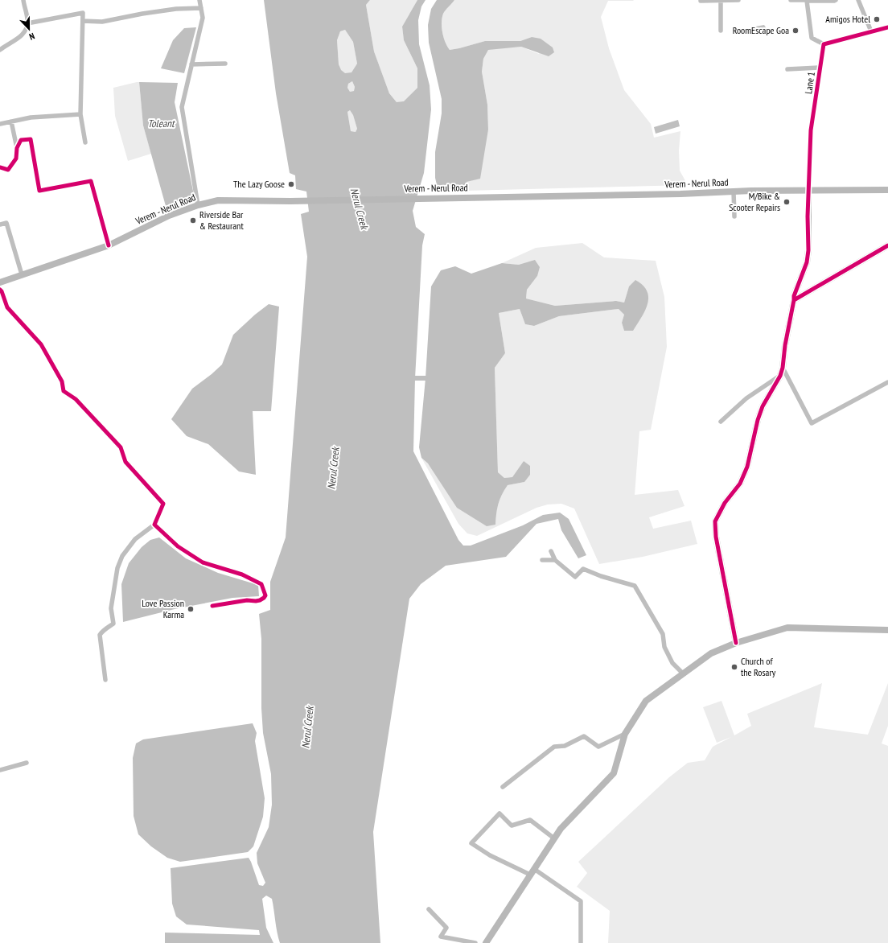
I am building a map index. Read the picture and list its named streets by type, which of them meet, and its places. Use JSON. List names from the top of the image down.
{
  "streets": {
    "main road": ["Verem - Nerul Road"],
    "street": ["Lane 1"]
  },
  "crossings": [
    ["Lane 1", "Verem - Nerul Road"]
  ],
  "water": ["Toleant", "Nerul Creek"],
  "places": [
    "Amigos Hotel",
    "RoomEscape Goa",
    "The Lazy Goose",
    "M/Bike & Scooter Repairs",
    "Riverside Bar & Restaurant",
    "Love Passion Karma",
    "Church of the Rosary"
  ],
  "north": "bottom"
}
